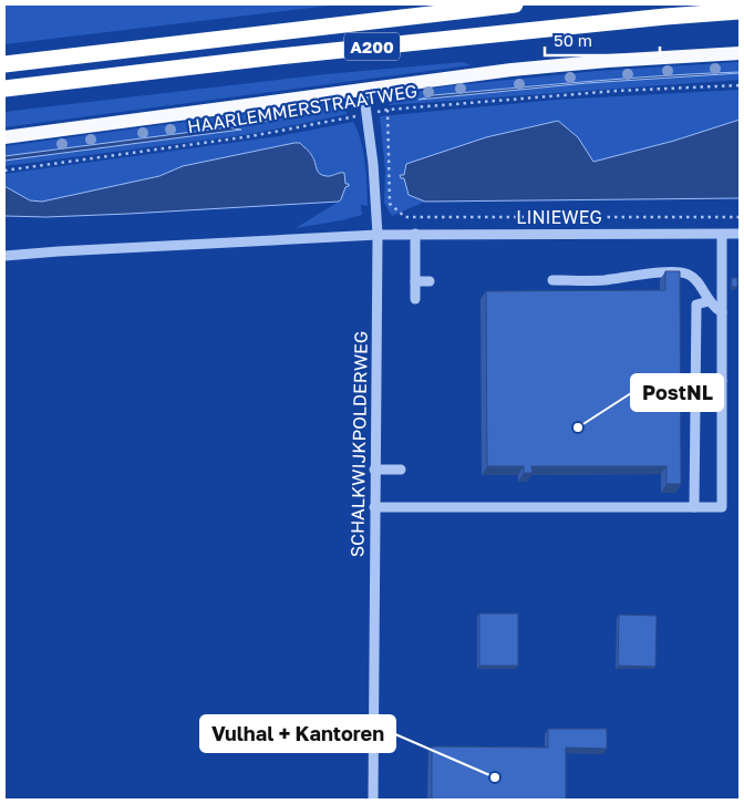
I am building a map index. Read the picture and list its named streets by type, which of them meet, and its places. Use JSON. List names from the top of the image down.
{
  "streets": {
    "highway": ["A200"],
    "main road": ["HAARLEMMERSTRAATWEG"],
    "street": ["LINIEWEG", "SCHALKWIJKPOLDERWEG"]
  },
  "crossings": [
    ["HAARLEMMERSTRAATWEG", "SCHALKWIJKPOLDERWEG"],
    ["LINIEWEG", "SCHALKWIJKPOLDERWEG"]
  ],
  "places": ["PostNL", "Vulhal + Kantoren"],
  "scale_bar": "50 m"
}
